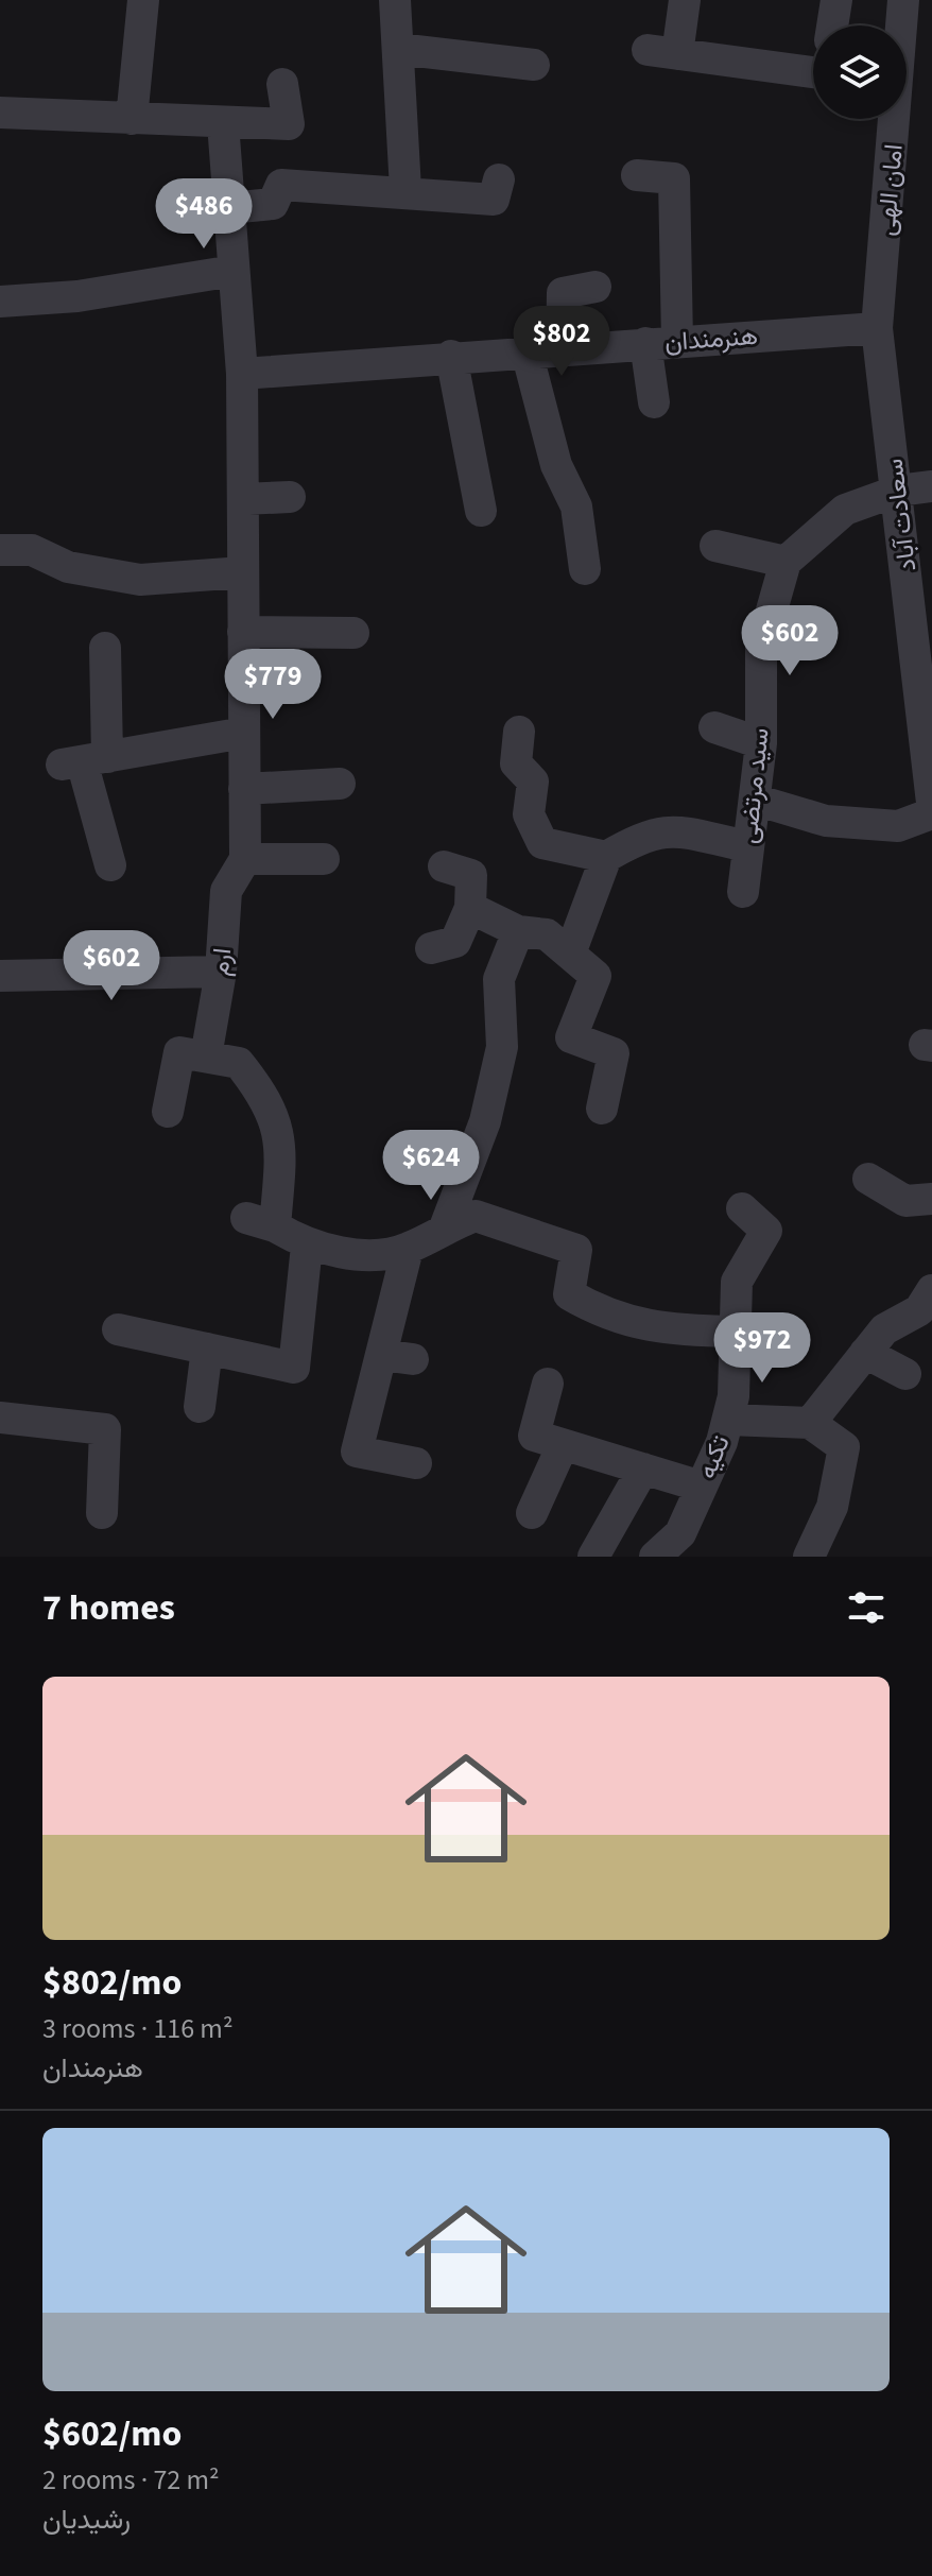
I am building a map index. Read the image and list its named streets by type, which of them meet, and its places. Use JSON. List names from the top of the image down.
{
  "streets": {
    "street": [
      "امان الهی",
      "هنرمندان",
      "سعادت آباد",
      "سید مرتضی",
      "ارم",
      "تکیه"
    ]
  },
  "crossings": [
    ["امان الهی", "هنرمندان"],
    ["امان الهی", "سعادت آباد"],
    ["هنرمندان", "سعادت آباد"],
    ["هنرمندان", "ارم"]
  ],
  "page": {
    "price": [
      "$486",
      "$802",
      "$602",
      "$779",
      "$602",
      "$624",
      "$972"
    ],
    "heading": "7 homes",
    "list": [
      {
        "name": "$802/mo",
        "note": "3 rooms · 116 m² · هنرمندان"
      },
      {
        "name": "$602/mo",
        "note": "2 rooms · 72 m² · رشیدیان"
      }
    ]
  }
}
